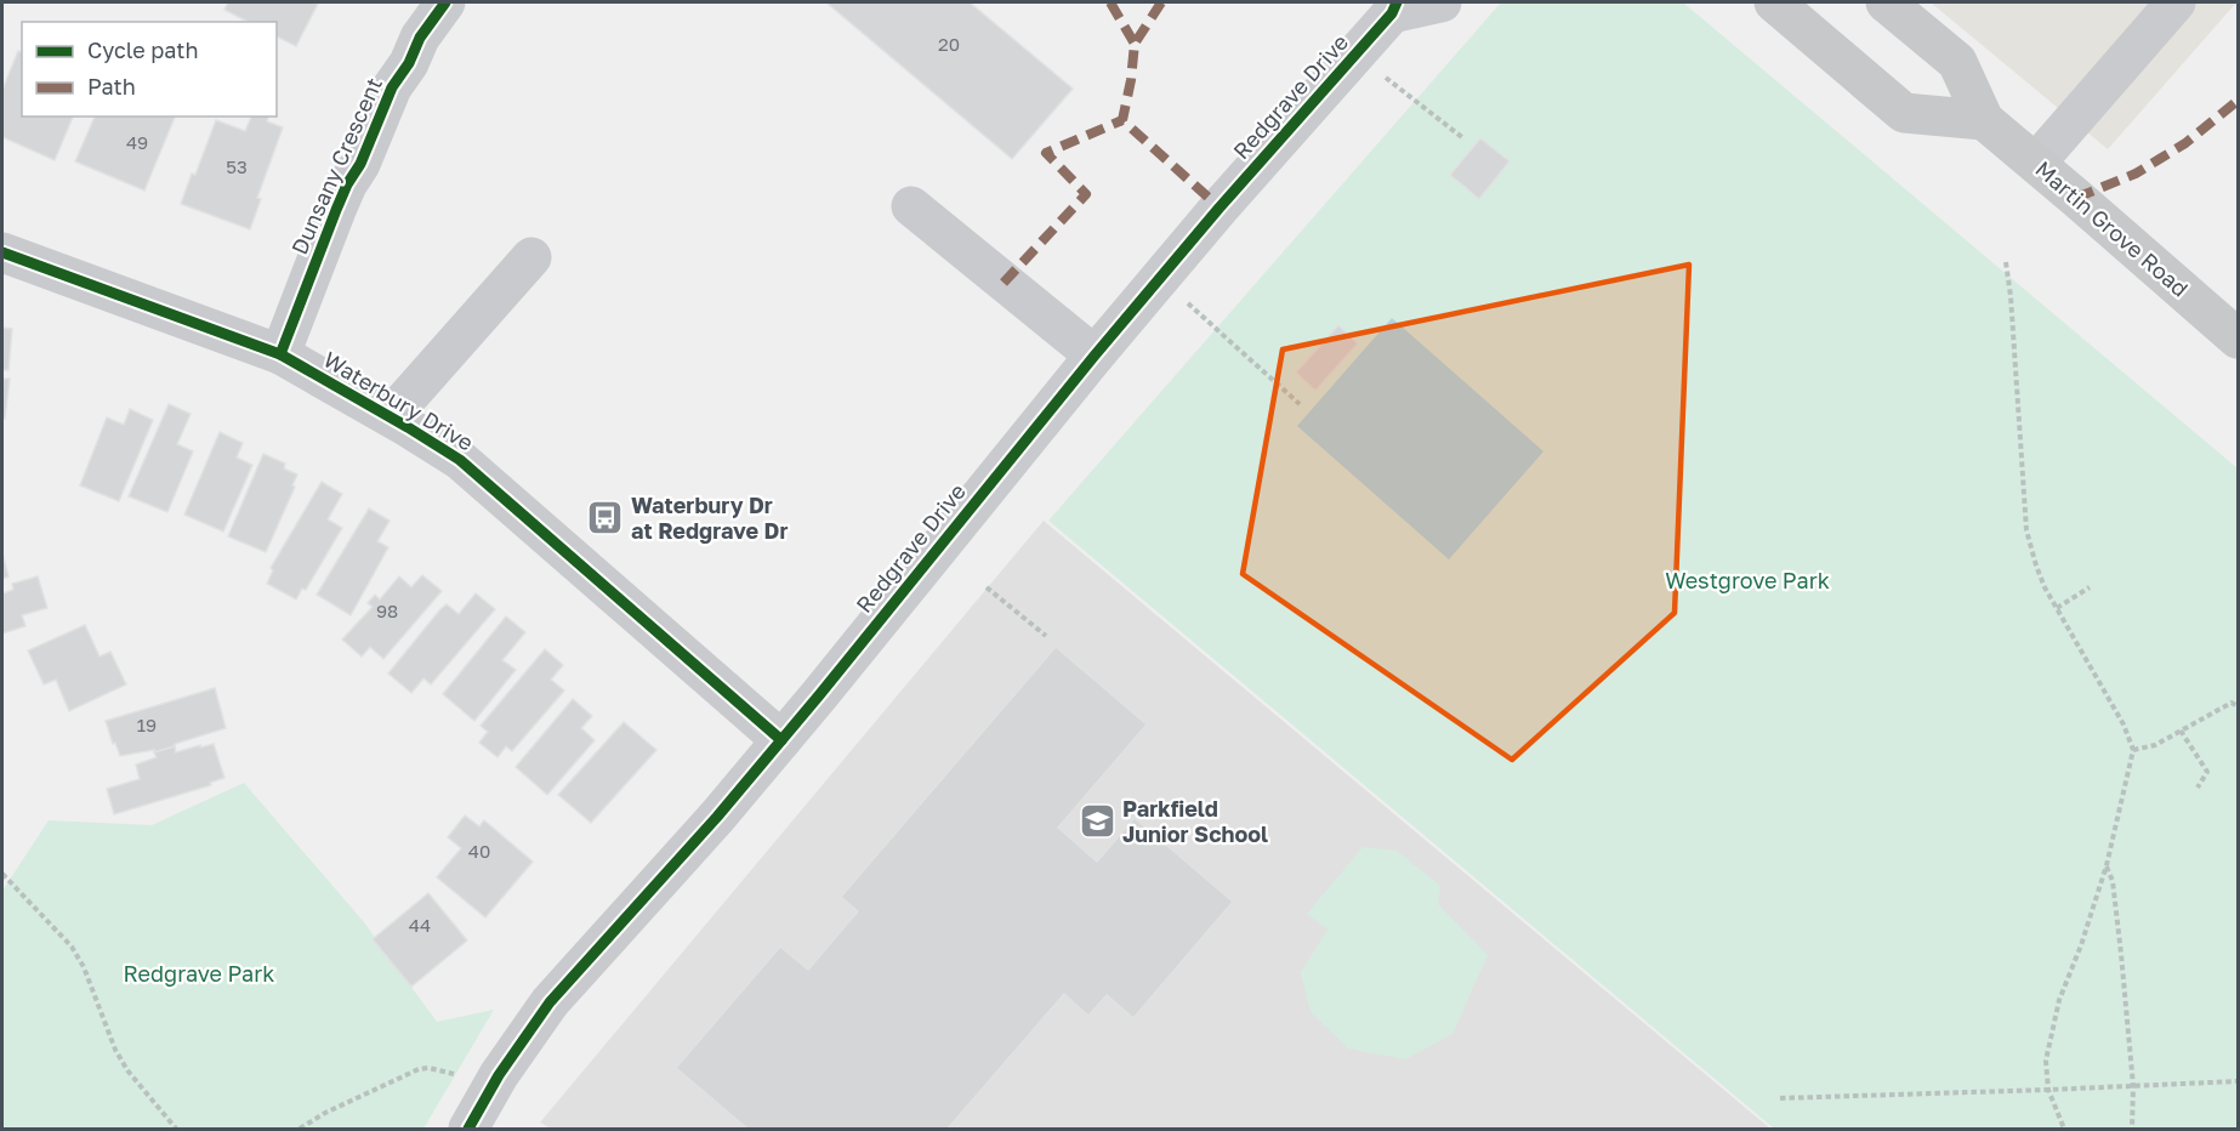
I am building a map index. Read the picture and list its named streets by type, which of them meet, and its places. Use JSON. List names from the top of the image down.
{
  "streets": {
    "main road": ["Martin Grove Road"],
    "street": ["Redgrave Drive", "Dunsany Crescent", "Waterbury Drive"]
  },
  "crossings": [
    ["Redgrave Drive", "Waterbury Drive"],
    ["Dunsany Crescent", "Waterbury Drive"]
  ],
  "parks": ["Westgrove Park", "Redgrave Park"],
  "places": {
    "bus stop": ["Waterbury Dr at Redgrave Dr"],
    "school or university": ["Parkfield Junior School"]
  },
  "house_numbers": [
    "20",
    "49",
    "53",
    "98",
    "19",
    "40",
    "44"
  ],
  "legend": ["Cycle path", "Path"]
}
